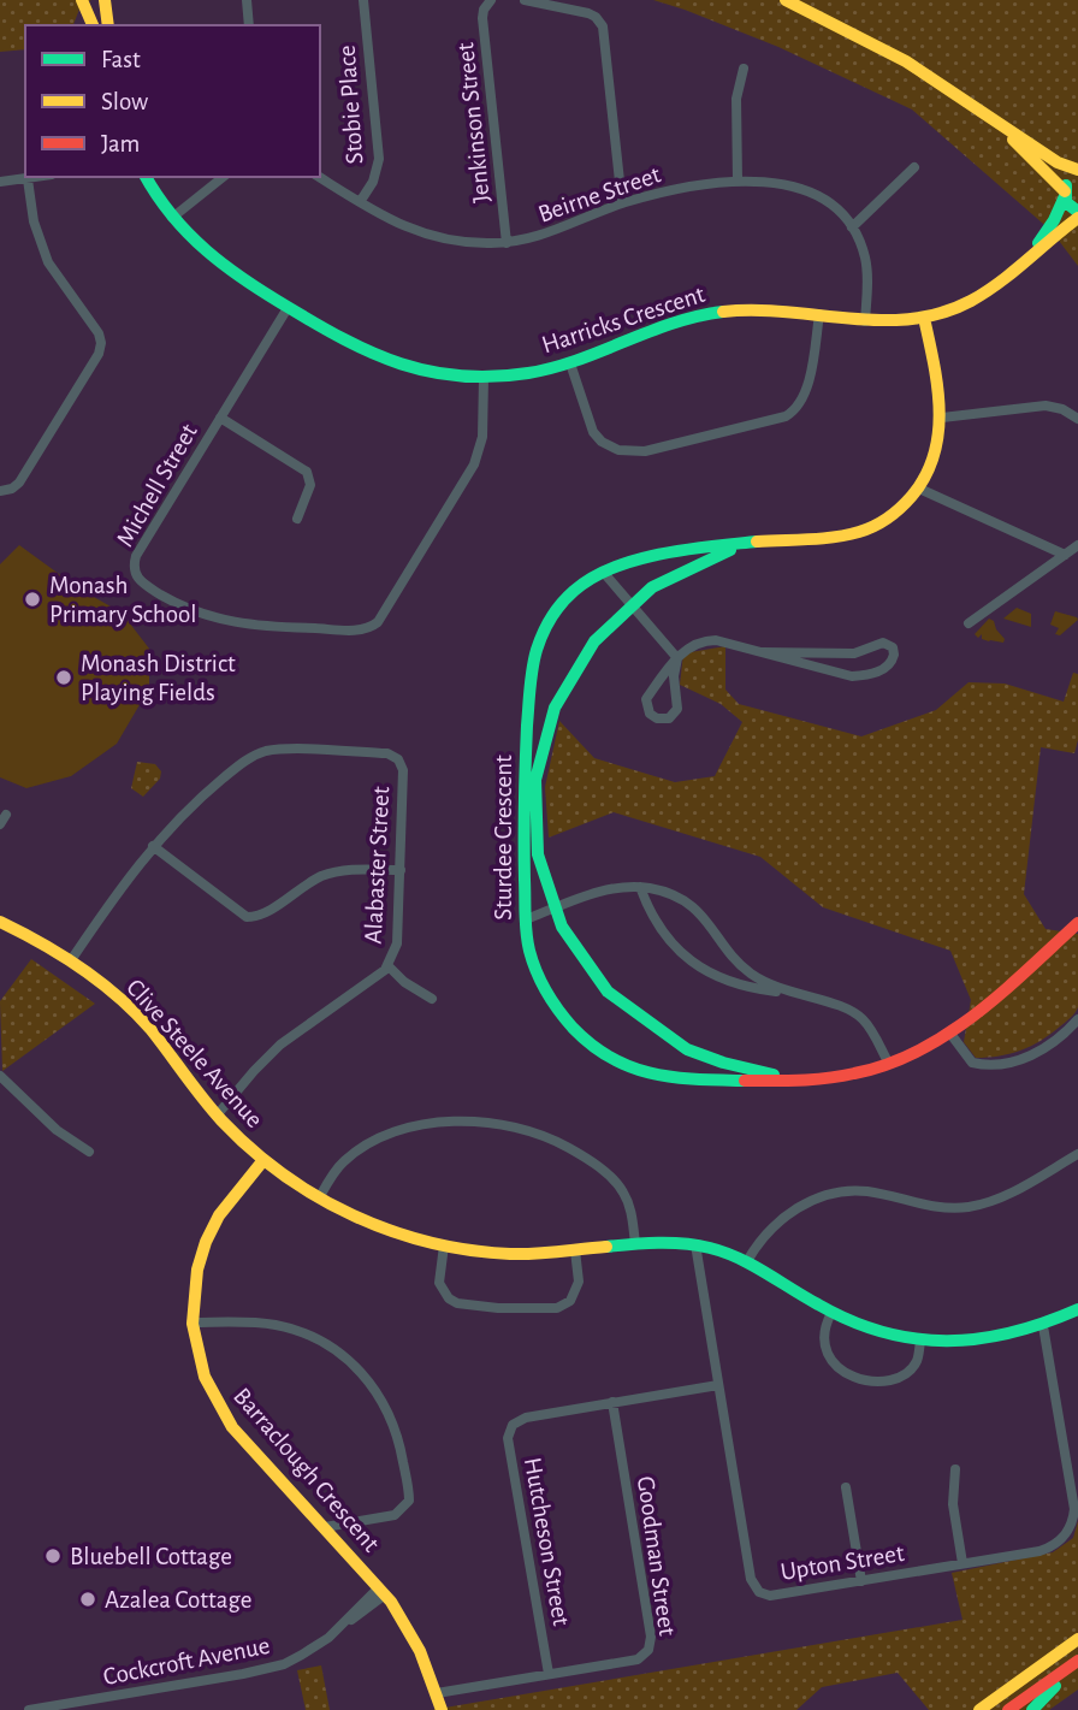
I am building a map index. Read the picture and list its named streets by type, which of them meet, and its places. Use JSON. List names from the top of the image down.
{
  "streets": {
    "street": [
      "Stobie Place",
      "Jenkinson Street",
      "Beirne Street",
      "Harricks Crescent",
      "Michell Street",
      "Sturdee Crescent",
      "Alabaster Street",
      "Clive Steele Avenue",
      "Barraclough Crescent",
      "Hutcheson Street",
      "Goodman Street",
      "Upton Street",
      "Cockcroft Avenue"
    ]
  },
  "crossings": [
    ["Stobie Place", "Beirne Street"],
    ["Jenkinson Street", "Beirne Street"],
    ["Harricks Crescent", "Michell Street"],
    ["Harricks Crescent", "Sturdee Crescent"],
    ["Alabaster Street", "Clive Steele Avenue"],
    ["Clive Steele Avenue", "Barraclough Crescent"],
    ["Clive Steele Avenue", "Upton Street"],
    ["Barraclough Crescent", "Goodman Street"],
    ["Barraclough Crescent", "Cockcroft Avenue"],
    ["Hutcheson Street", "Goodman Street"],
    ["Hutcheson Street", "Upton Street"]
  ],
  "places": [
    "Monash Primary School",
    "Monash District Playing Fields",
    "Bluebell Cottage",
    "Azalea Cottage"
  ],
  "legend": ["Fast", "Slow", "Jam"]
}
